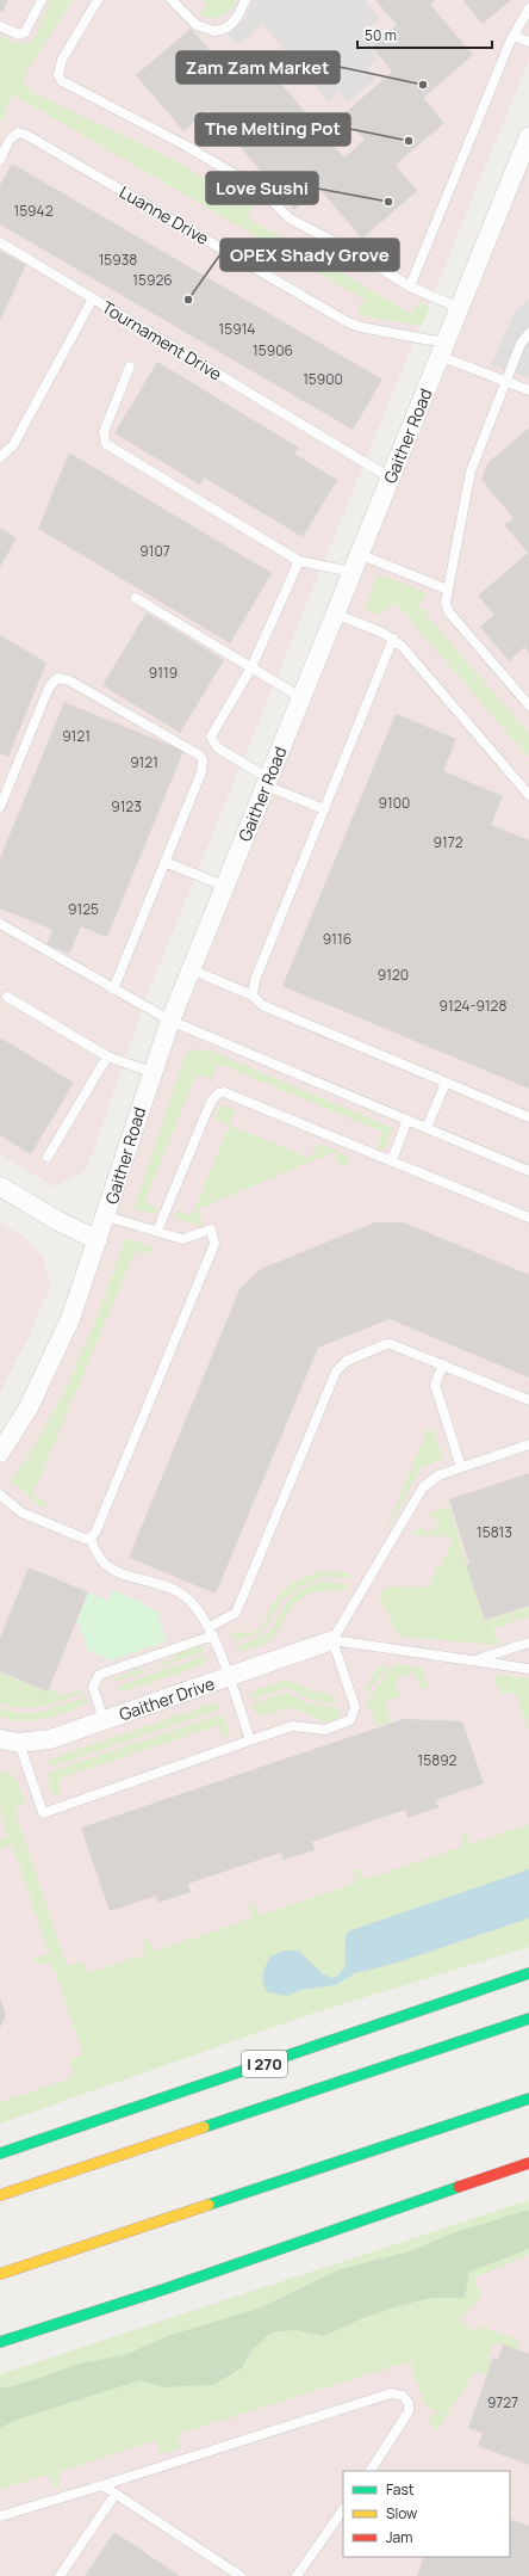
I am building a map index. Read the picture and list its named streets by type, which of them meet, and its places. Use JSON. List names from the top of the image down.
{
  "streets": {
    "highway": ["I 270"],
    "street": ["Gaither Road", "Gaither Drive"],
    "lane": ["Luanne Drive", "Tournament Drive"]
  },
  "crossings": [
    ["Luanne Drive", "Gaither Road"],
    ["Tournament Drive", "Gaither Road"]
  ],
  "places": [
    "Zam Zam Market",
    "The Melting Pot",
    "Love Sushi",
    "OPEX Shady Grove"
  ],
  "house_numbers": [
    "15942",
    "15938",
    "15926",
    "15914",
    "15906",
    "15900",
    "9107",
    "9119",
    "9121",
    "9121",
    "9100",
    "9123",
    "9172",
    "9125",
    "9116",
    "9120",
    "9124-9128",
    "15813",
    "15892",
    "9727"
  ],
  "legend": ["Fast", "Slow", "Jam"],
  "scale_bar": "50 m"
}
